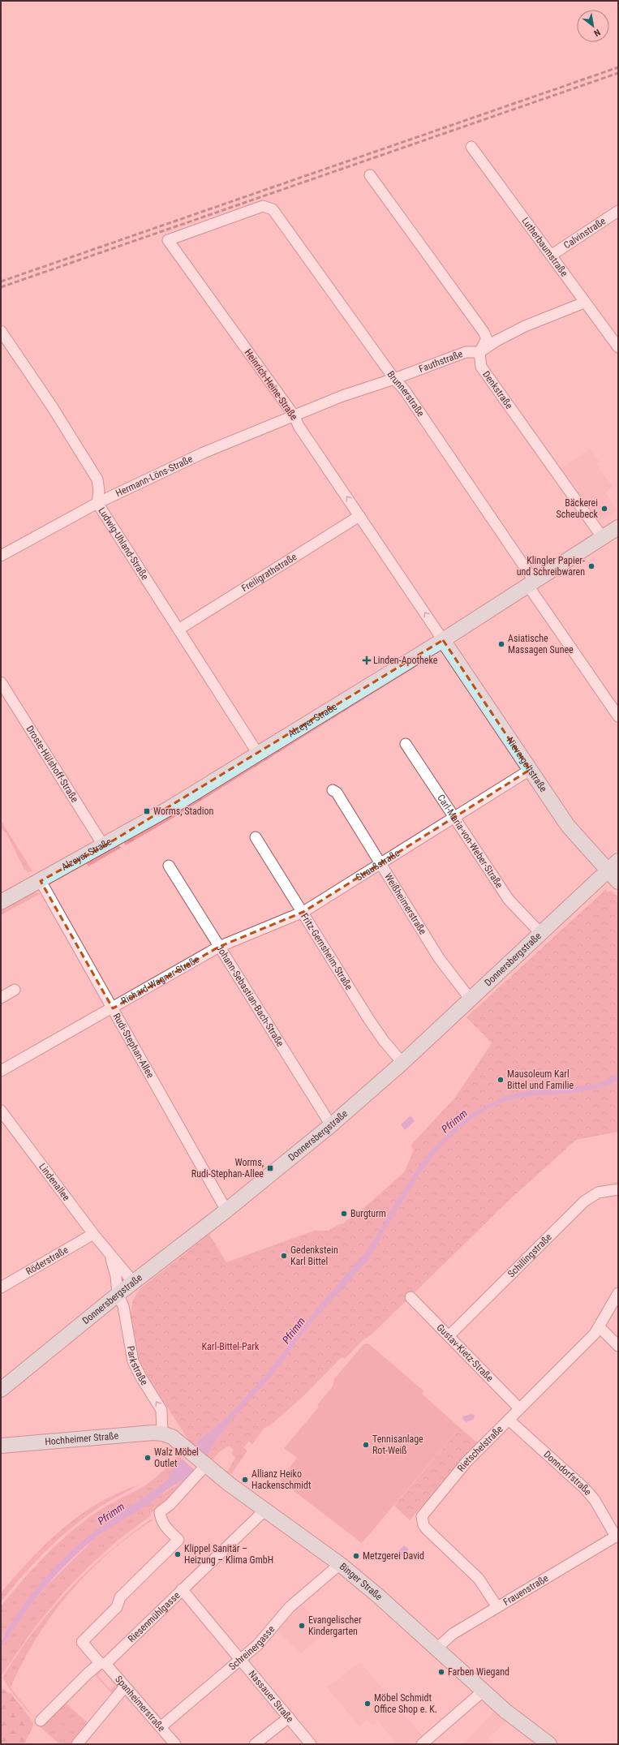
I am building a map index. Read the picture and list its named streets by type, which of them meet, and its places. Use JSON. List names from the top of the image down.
{
  "streets": {
    "street": [
      "Calvinstraße",
      "Lutherbaumstraße",
      "Fauthstraße",
      "Heinrich-Heine-Straße",
      "Denkstraße",
      "Brunnerstraße",
      "Hermann-Löns-Straße",
      "Ludwig-Uhland-Straße",
      "Freiligrathstraße",
      "Alzeyer Straße",
      "Droste-Hülshoff-Straße",
      "Nievergoltstraße",
      "Carl-Maria-von-Weber-Straße",
      "Straußstraße",
      "Weißheimerstraße",
      "Fritz-Gernsheim-Straße",
      "Donnersbergstraße",
      "Richard-Wagner-Straße",
      "Johann-Sebastian-Bach-Straße",
      "Rudi-Stephan-Allee",
      "Lindenallee",
      "Schillingstraße",
      "Röderstraße",
      "Gustav-Kietz-Straße",
      "Parkstraße",
      "Hochheimer Straße",
      "Rietschelstraße",
      "Donndorfstraße",
      "Binger Straße",
      "Frauenstraße",
      "Riesenmühlgasse",
      "Schreinergasse",
      "Nassauer Straße",
      "Spanheimerstraße"
    ]
  },
  "crossings": [
    ["Calvinstraße", "Lutherbaumstraße"],
    ["Fauthstraße", "Heinrich-Heine-Straße"],
    ["Fauthstraße", "Denkstraße"],
    ["Fauthstraße", "Brunnerstraße"],
    ["Fauthstraße", "Hermann-Löns-Straße"],
    ["Heinrich-Heine-Straße", "Brunnerstraße"],
    ["Heinrich-Heine-Straße", "Hermann-Löns-Straße"],
    ["Heinrich-Heine-Straße", "Freiligrathstraße"],
    ["Heinrich-Heine-Straße", "Alzeyer Straße"],
    ["Heinrich-Heine-Straße", "Nievergoltstraße"],
    ["Denkstraße", "Alzeyer Straße"],
    ["Brunnerstraße", "Alzeyer Straße"],
    ["Hermann-Löns-Straße", "Ludwig-Uhland-Straße"],
    ["Ludwig-Uhland-Straße", "Freiligrathstraße"],
    ["Ludwig-Uhland-Straße", "Alzeyer Straße"],
    ["Alzeyer Straße", "Droste-Hülshoff-Straße"],
    ["Alzeyer Straße", "Nievergoltstraße"],
    ["Alzeyer Straße", "Rudi-Stephan-Allee"],
    ["Nievergoltstraße", "Straußstraße"],
    ["Nievergoltstraße", "Donnersbergstraße"],
    ["Carl-Maria-von-Weber-Straße", "Straußstraße"],
    ["Carl-Maria-von-Weber-Straße", "Donnersbergstraße"],
    ["Straußstraße", "Weißheimerstraße"],
    ["Straußstraße", "Fritz-Gernsheim-Straße"],
    ["Straußstraße", "Richard-Wagner-Straße"],
    ["Straußstraße", "Johann-Sebastian-Bach-Straße"],
    ["Weißheimerstraße", "Donnersbergstraße"],
    ["Fritz-Gernsheim-Straße", "Donnersbergstraße"],
    ["Donnersbergstraße", "Johann-Sebastian-Bach-Straße"],
    ["Donnersbergstraße", "Rudi-Stephan-Allee"],
    ["Donnersbergstraße", "Lindenallee"],
    ["Donnersbergstraße", "Parkstraße"],
    ["Richard-Wagner-Straße", "Johann-Sebastian-Bach-Straße"],
    ["Richard-Wagner-Straße", "Rudi-Stephan-Allee"],
    ["Lindenallee", "Röderstraße"],
    ["Lindenallee", "Parkstraße"],
    ["Schillingstraße", "Gustav-Kietz-Straße"],
    ["Gustav-Kietz-Straße", "Rietschelstraße"],
    ["Parkstraße", "Hochheimer Straße"],
    ["Parkstraße", "Binger Straße"],
    ["Hochheimer Straße", "Binger Straße"],
    ["Rietschelstraße", "Donndorfstraße"],
    ["Rietschelstraße", "Frauenstraße"],
    ["Donndorfstraße", "Frauenstraße"],
    ["Binger Straße", "Frauenstraße"],
    ["Binger Straße", "Riesenmühlgasse"],
    ["Binger Straße", "Schreinergasse"],
    ["Binger Straße", "Spanheimerstraße"],
    ["Riesenmühlgasse", "Nassauer Straße"],
    ["Riesenmühlgasse", "Spanheimerstraße"],
    ["Schreinergasse", "Nassauer Straße"],
    ["Schreinergasse", "Spanheimerstraße"]
  ],
  "one_way": ["Heinrich-Heine-Straße", "Parkstraße"],
  "water": ["Pfrimm"],
  "parks": ["Karl-Bittel-Park"],
  "places": {
    "other": [
      "Bäckerei Scheubeck",
      "Klingler Papier- und Schreibwaren",
      "Asiatische Massagen Sunee",
      "Mausoleum Karl Bittel und Familie",
      "Burgturm",
      "Gedenkstein Karl Bittel",
      "Tennisanlage Rot-Weiß",
      "Walz Möbel Outlet",
      "Allianz Heiko Hackenschmidt",
      "Klippel Sanitär – Heizung – Klima GmbH",
      "Metzgerei David",
      "Evangelischer Kindergarten",
      "Farben Wiegand",
      "Möbel Schmidt Office Shop e. K."
    ],
    "health": ["Linden-Apotheke"],
    "transit": ["Worms, Stadion", "Worms, Rudi-Stephan-Allee"]
  },
  "north": "bottom right"
}
